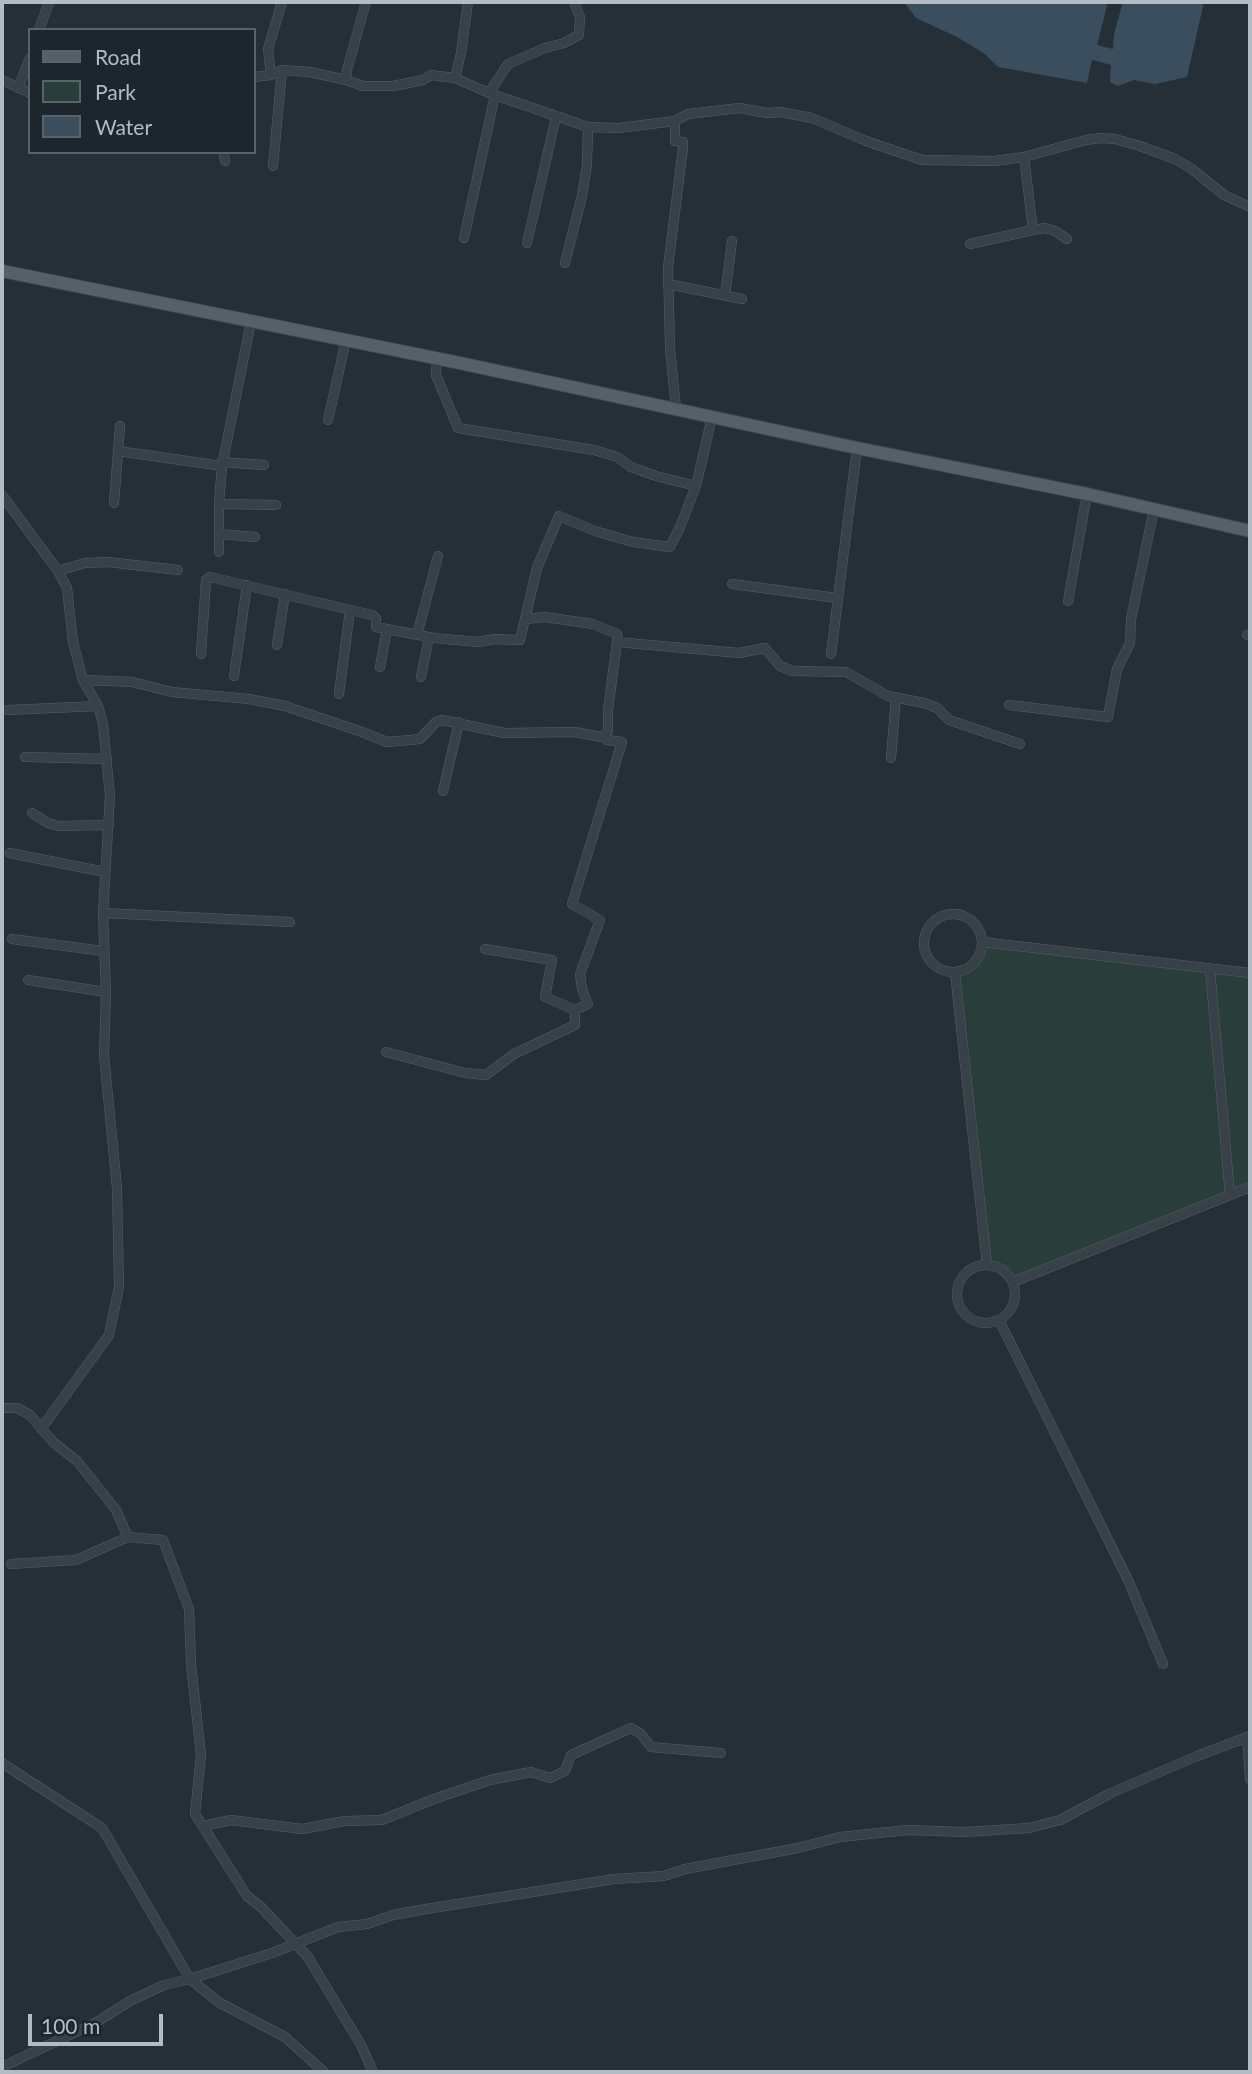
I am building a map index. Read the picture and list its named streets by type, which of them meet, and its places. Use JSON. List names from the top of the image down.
{
  "legend": ["Road", "Park", "Water"],
  "scale_bar": "100 m"
}
